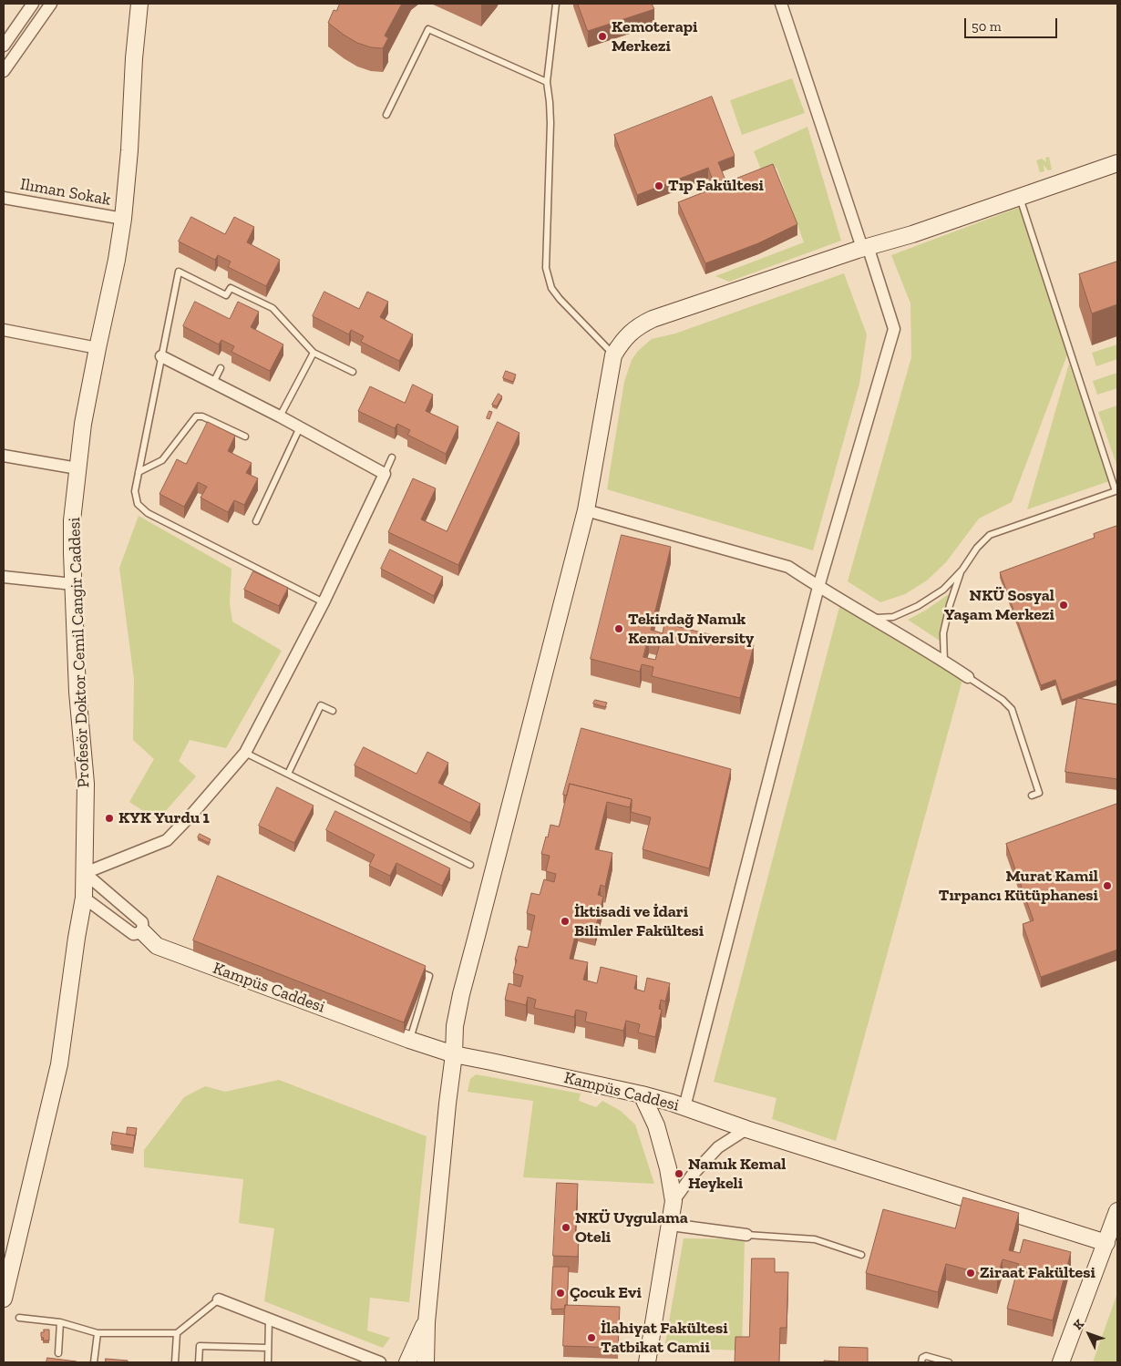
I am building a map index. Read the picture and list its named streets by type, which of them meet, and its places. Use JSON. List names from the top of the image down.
{
  "streets": {
    "street": ["Ilıman Sokak", "Profesör Doktor Cemil Cangir Caddesi", "Kampüs Caddesi"]
  },
  "crossings": [
    ["Ilıman Sokak", "Profesör Doktor Cemil Cangir Caddesi"]
  ],
  "places": [
    "Kemoterapi Merkezi",
    "Tıp Fakültesi",
    "NKÜ Sosyal Yaşam Merkezi",
    "Tekirdağ Namık Kemal University",
    "KYK Yurdu 1",
    "Murat Kamil Tırpancı Kütüphanesi",
    "İktisadi ve İdari Bilimler Fakültesi",
    "Namık Kemal Heykeli",
    "NKÜ Uygulama Oteli",
    "Ziraat Fakültesi",
    "Çocuk Evi",
    "İlahiyat Fakültesi Tatbikat Camii"
  ],
  "scale_bar": "50 m",
  "north": "top left"
}
